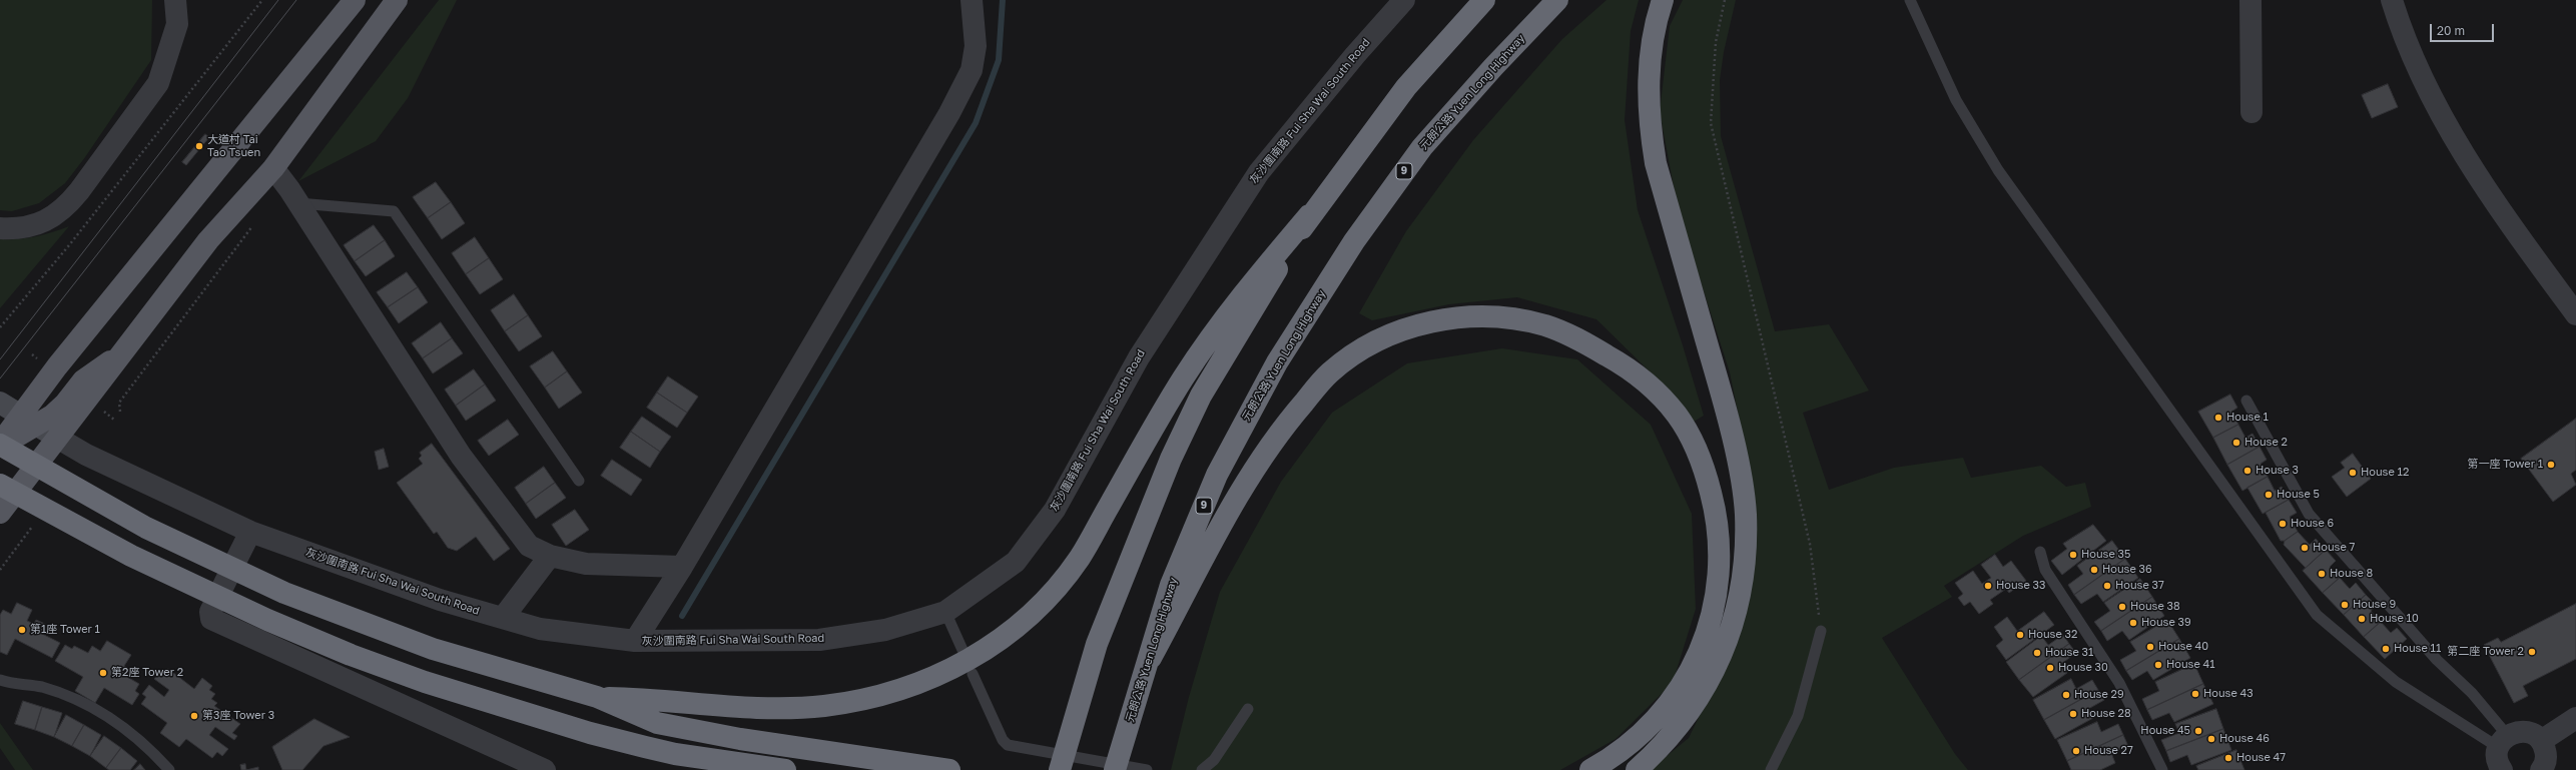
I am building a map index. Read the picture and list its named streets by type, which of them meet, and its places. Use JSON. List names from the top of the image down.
{
  "streets": {
    "highway": ["元朗公路 Yuen Long Highway", "9"],
    "street": ["灰沙圍南路 Fui Sha Wai South Road"]
  },
  "places": [
    "大道村 Tai Tao Tsuen",
    "House 1",
    "House 2",
    "第一座 Tower 1",
    "House 3",
    "House 12",
    "House 5",
    "House 6",
    "House 7",
    "House 35",
    "House 36",
    "House 8",
    "House 33",
    "House 37",
    "House 9",
    "House 38",
    "House 10",
    "House 39",
    "第1座 Tower 1",
    "House 32",
    "House 40",
    "House 11",
    "第二座 Tower 2",
    "House 31",
    "House 41",
    "House 30",
    "第2座 Tower 2",
    "House 43",
    "House 29",
    "House 28",
    "第3座 Tower 3",
    "House 45",
    "House 46",
    "House 27",
    "House 47"
  ],
  "scale_bar": "20 m"
}
